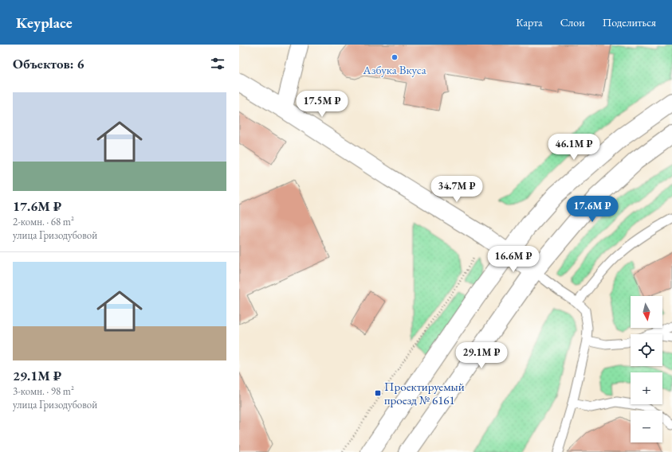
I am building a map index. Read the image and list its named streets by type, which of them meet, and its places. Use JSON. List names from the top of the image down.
{
  "places": {
    "other": ["Азбука Вкуса"],
    "transit": ["Проектируемый проезд № 6161"]
  },
  "north": "bottom",
  "page": {
    "header": "Keyplace",
    "nav": ["Карта", "Слои", "Поделиться"],
    "heading": "Объектов: 6",
    "list": [
      {
        "name": "17.6M ₽",
        "note": "2-комн. · 68 m² · улица Гризодубовой"
      },
      {
        "name": "29.1M ₽",
        "note": "3-комн. · 98 m² · улица Гризодубовой"
      }
    ],
    "price": [
      "17.5M ₽",
      "46.1M ₽",
      "34.7M ₽",
      "17.6M ₽",
      "16.6M ₽",
      "29.1M ₽"
    ],
    "map_buttons": ["+", "−"]
  }
}
